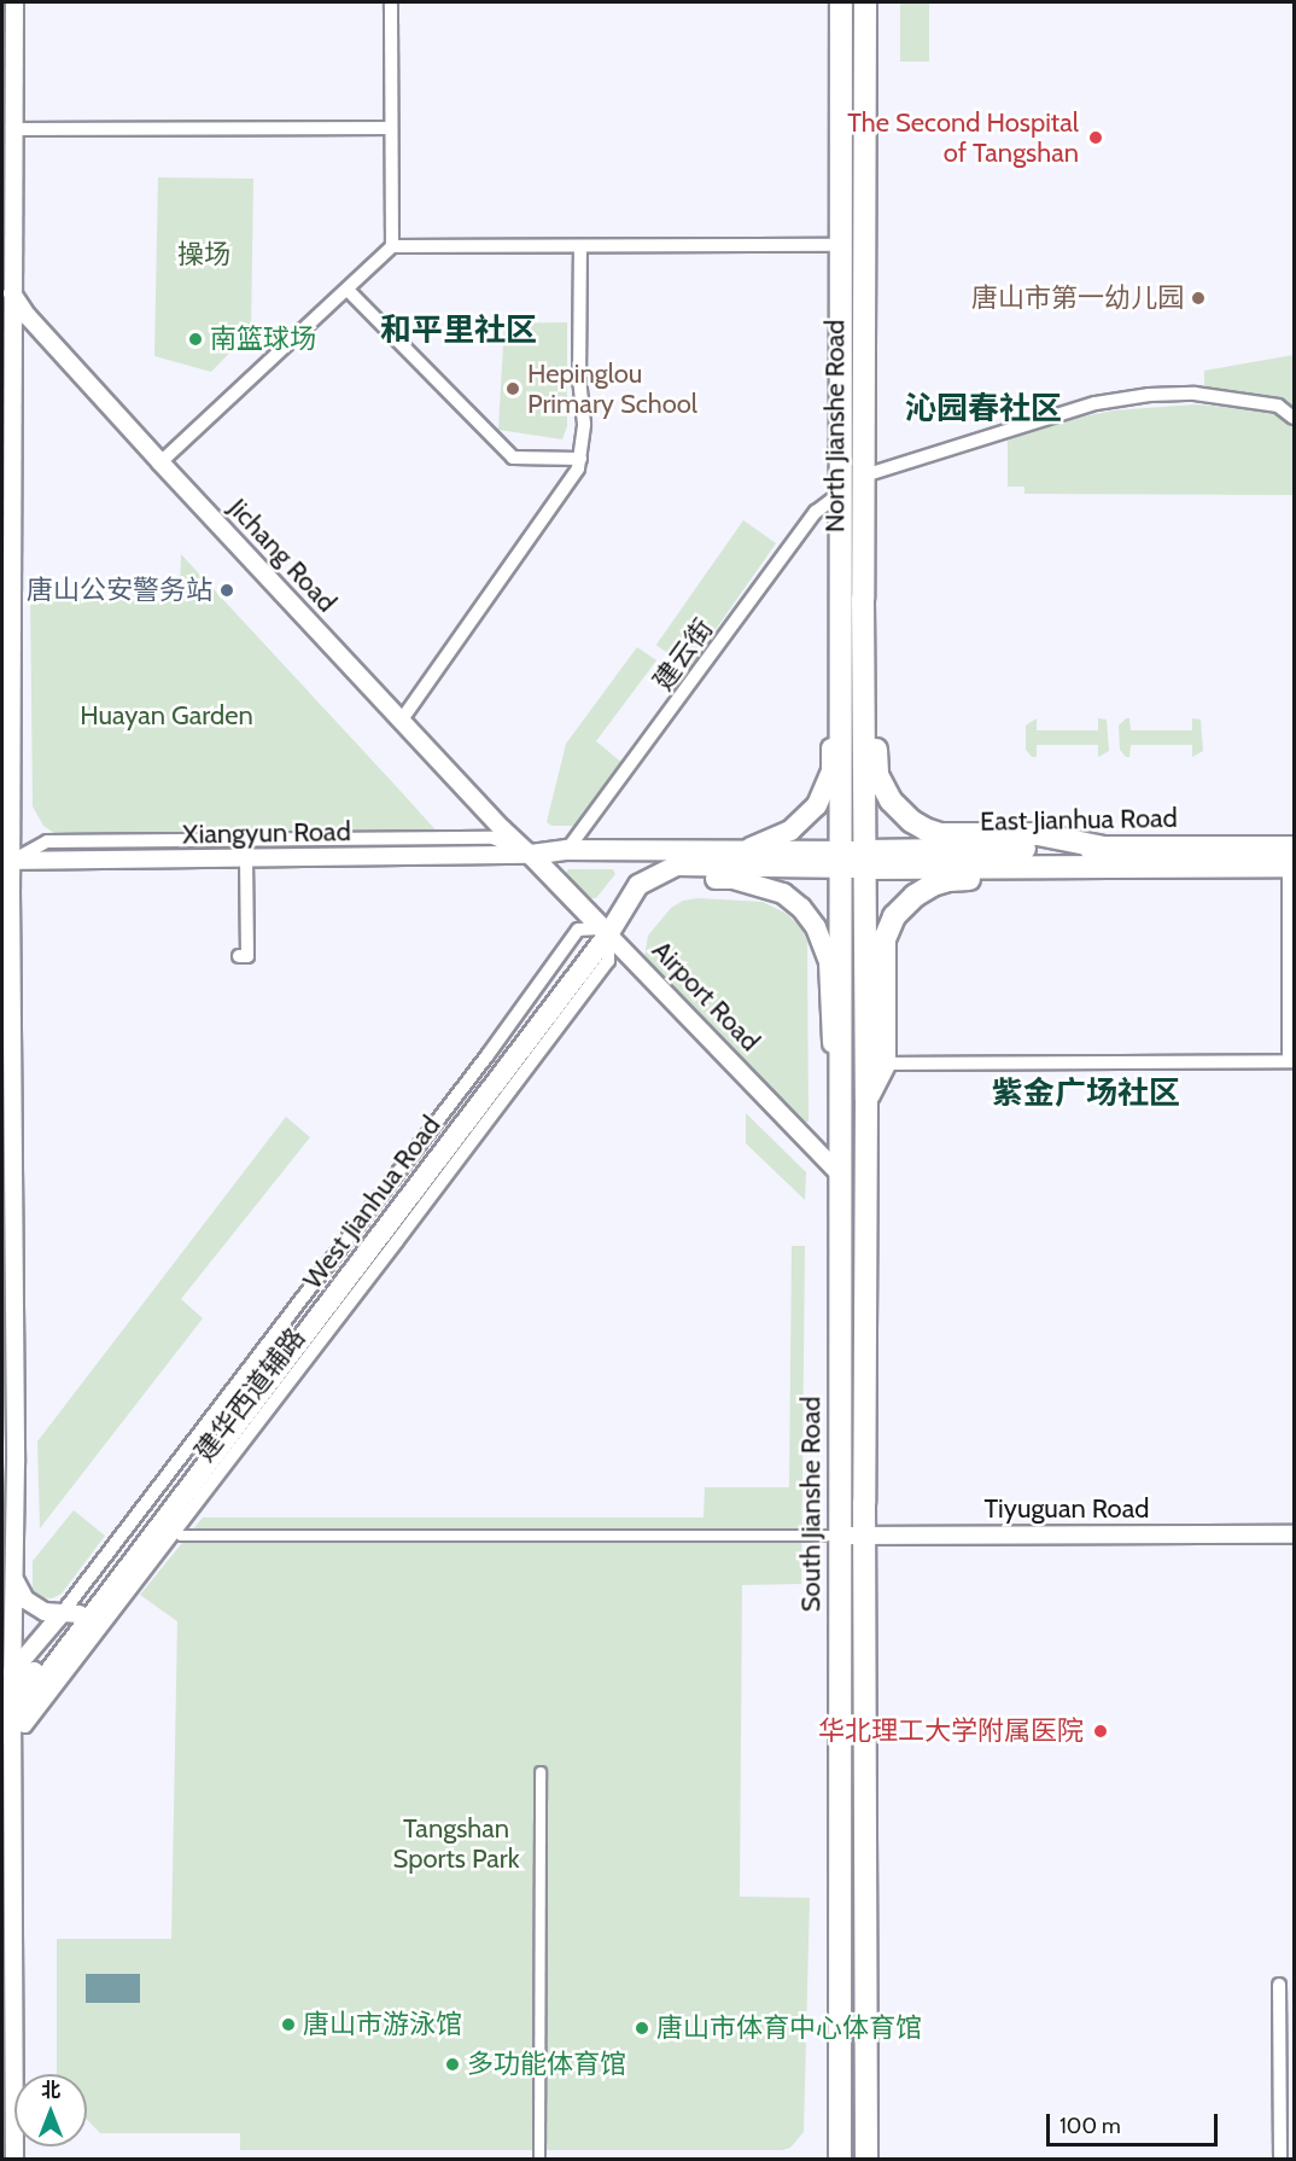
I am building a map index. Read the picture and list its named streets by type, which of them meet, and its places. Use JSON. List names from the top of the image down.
{
  "streets": {
    "main road": [
      "North Jianshe Road",
      "East Jianhua Road",
      "Airport Road",
      "West Jianhua Road",
      "South Jianshe Road"
    ],
    "street": [
      "Jichang Road",
      "建云街",
      "Xiangyun Road",
      "Tiyuguan Road"
    ]
  },
  "crossings": [
    ["North Jianshe Road", "建云街"],
    ["North Jianshe Road", "East Jianhua Road"],
    ["North Jianshe Road", "West Jianhua Road"],
    ["North Jianshe Road", "South Jianshe Road"],
    ["Jichang Road", "Xiangyun Road"],
    ["Jichang Road", "Airport Road"],
    ["Jichang Road", "West Jianhua Road"],
    ["建云街", "West Jianhua Road"],
    ["East Jianhua Road", "West Jianhua Road"],
    ["East Jianhua Road", "South Jianshe Road"],
    ["Xiangyun Road", "Airport Road"],
    ["Xiangyun Road", "West Jianhua Road"],
    ["Airport Road", "West Jianhua Road"],
    ["Airport Road", "South Jianshe Road"],
    ["West Jianhua Road", "South Jianshe Road"],
    ["South Jianshe Road", "Tiyuguan Road"]
  ],
  "districts": ["和平里社区", "沁园春社区", "紫金广场社区"],
  "parks": ["操场", "Huayan Garden", "Tangshan Sports Park"],
  "places": [
    "The Second Hospital of Tangshan",
    "唐山市第一幼儿园",
    "南篮球场",
    "Hepinglou Primary School",
    "唐山公安警务站",
    "华北理工大学附属医院",
    "唐山市游泳馆",
    "唐山市体育中心体育馆",
    "多功能体育馆"
  ],
  "scale_bar": "100 m",
  "north": "top"
}
